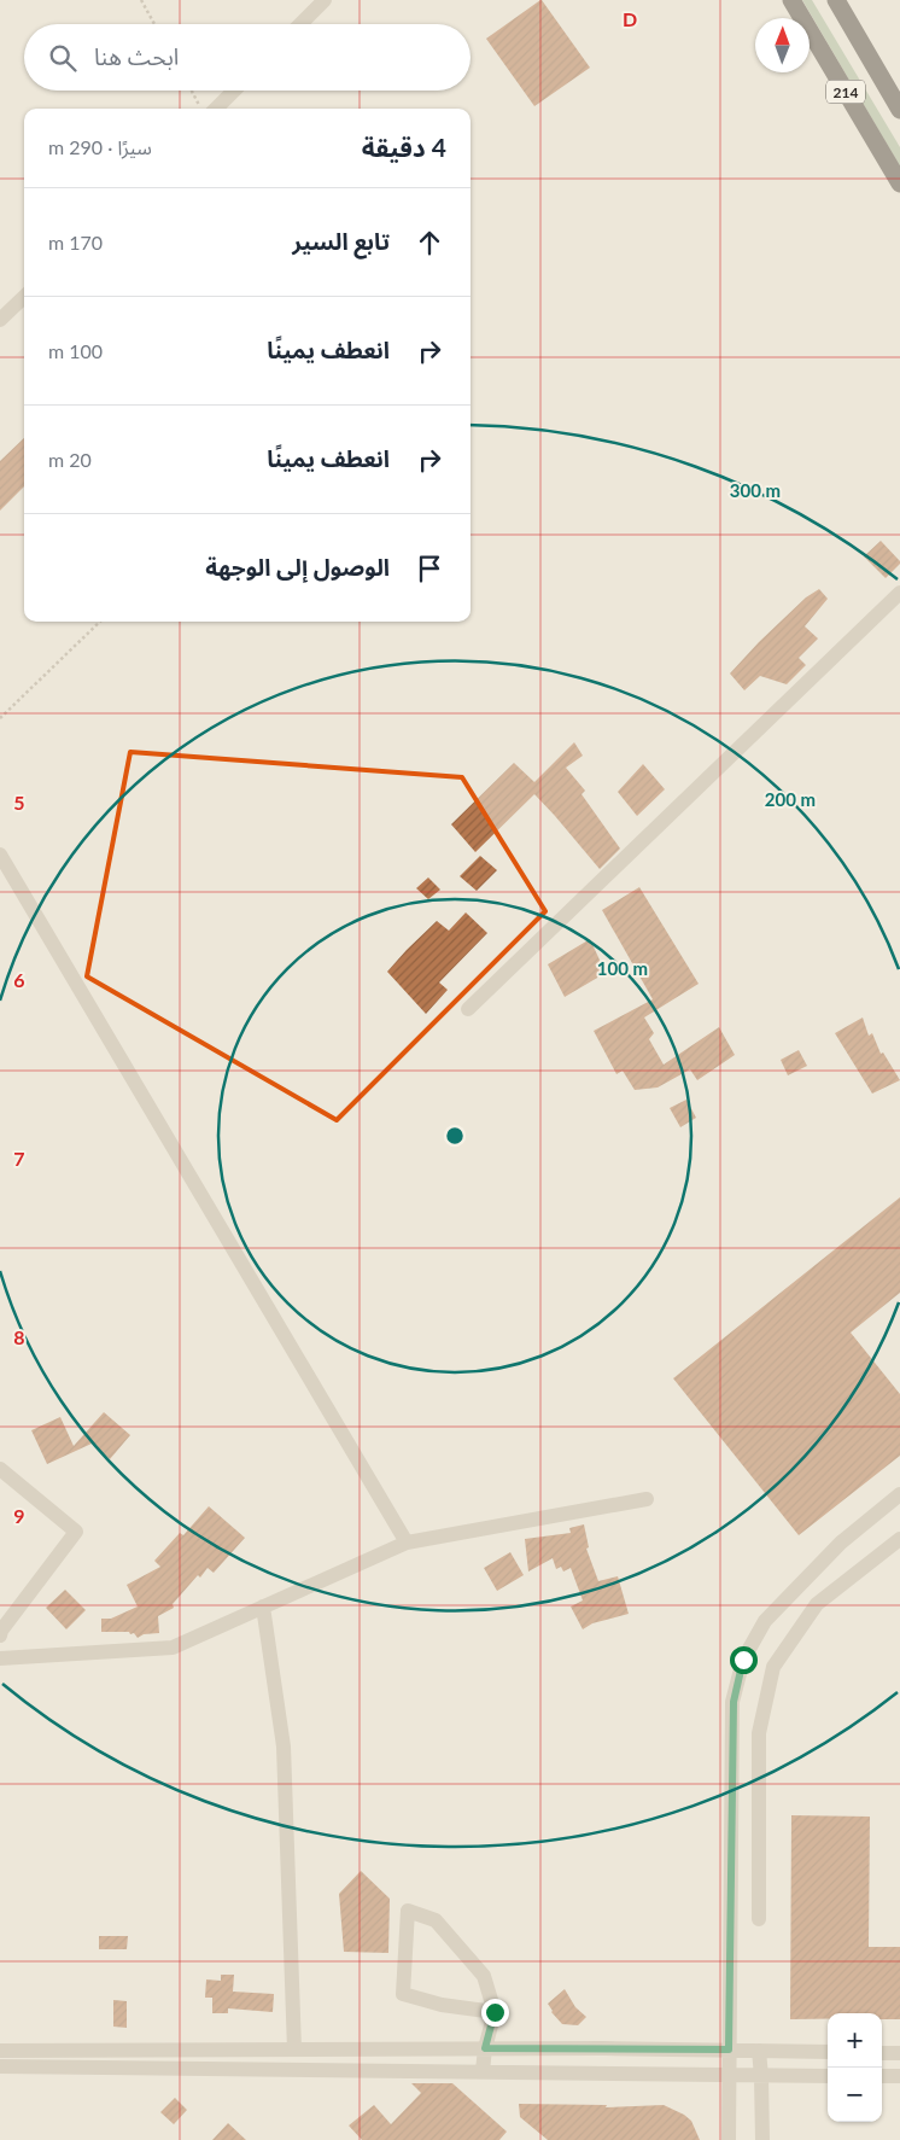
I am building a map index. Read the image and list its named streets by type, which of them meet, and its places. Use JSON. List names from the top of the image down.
{
  "streets": {
    "highway": ["214"]
  },
  "north": "top",
  "page": {
    "search": "ابحث هنا",
    "heading": ["4 دقيقة", "سيرًا · 290 m"],
    "list": [
      ["تابع السير", "170 m"],
      ["انعطف يمينًا", "100 m"],
      ["انعطف يمينًا", "20 m"],
      "الوصول إلى الوجهة"
    ],
    "map_buttons": ["+", "−"]
  },
  "grid": {
    "columns": ["D"],
    "rows": [
      "5",
      "6",
      "7",
      "8",
      "9"
    ]
  },
  "rings": ["300 m", "200 m", "100 m"]
}
